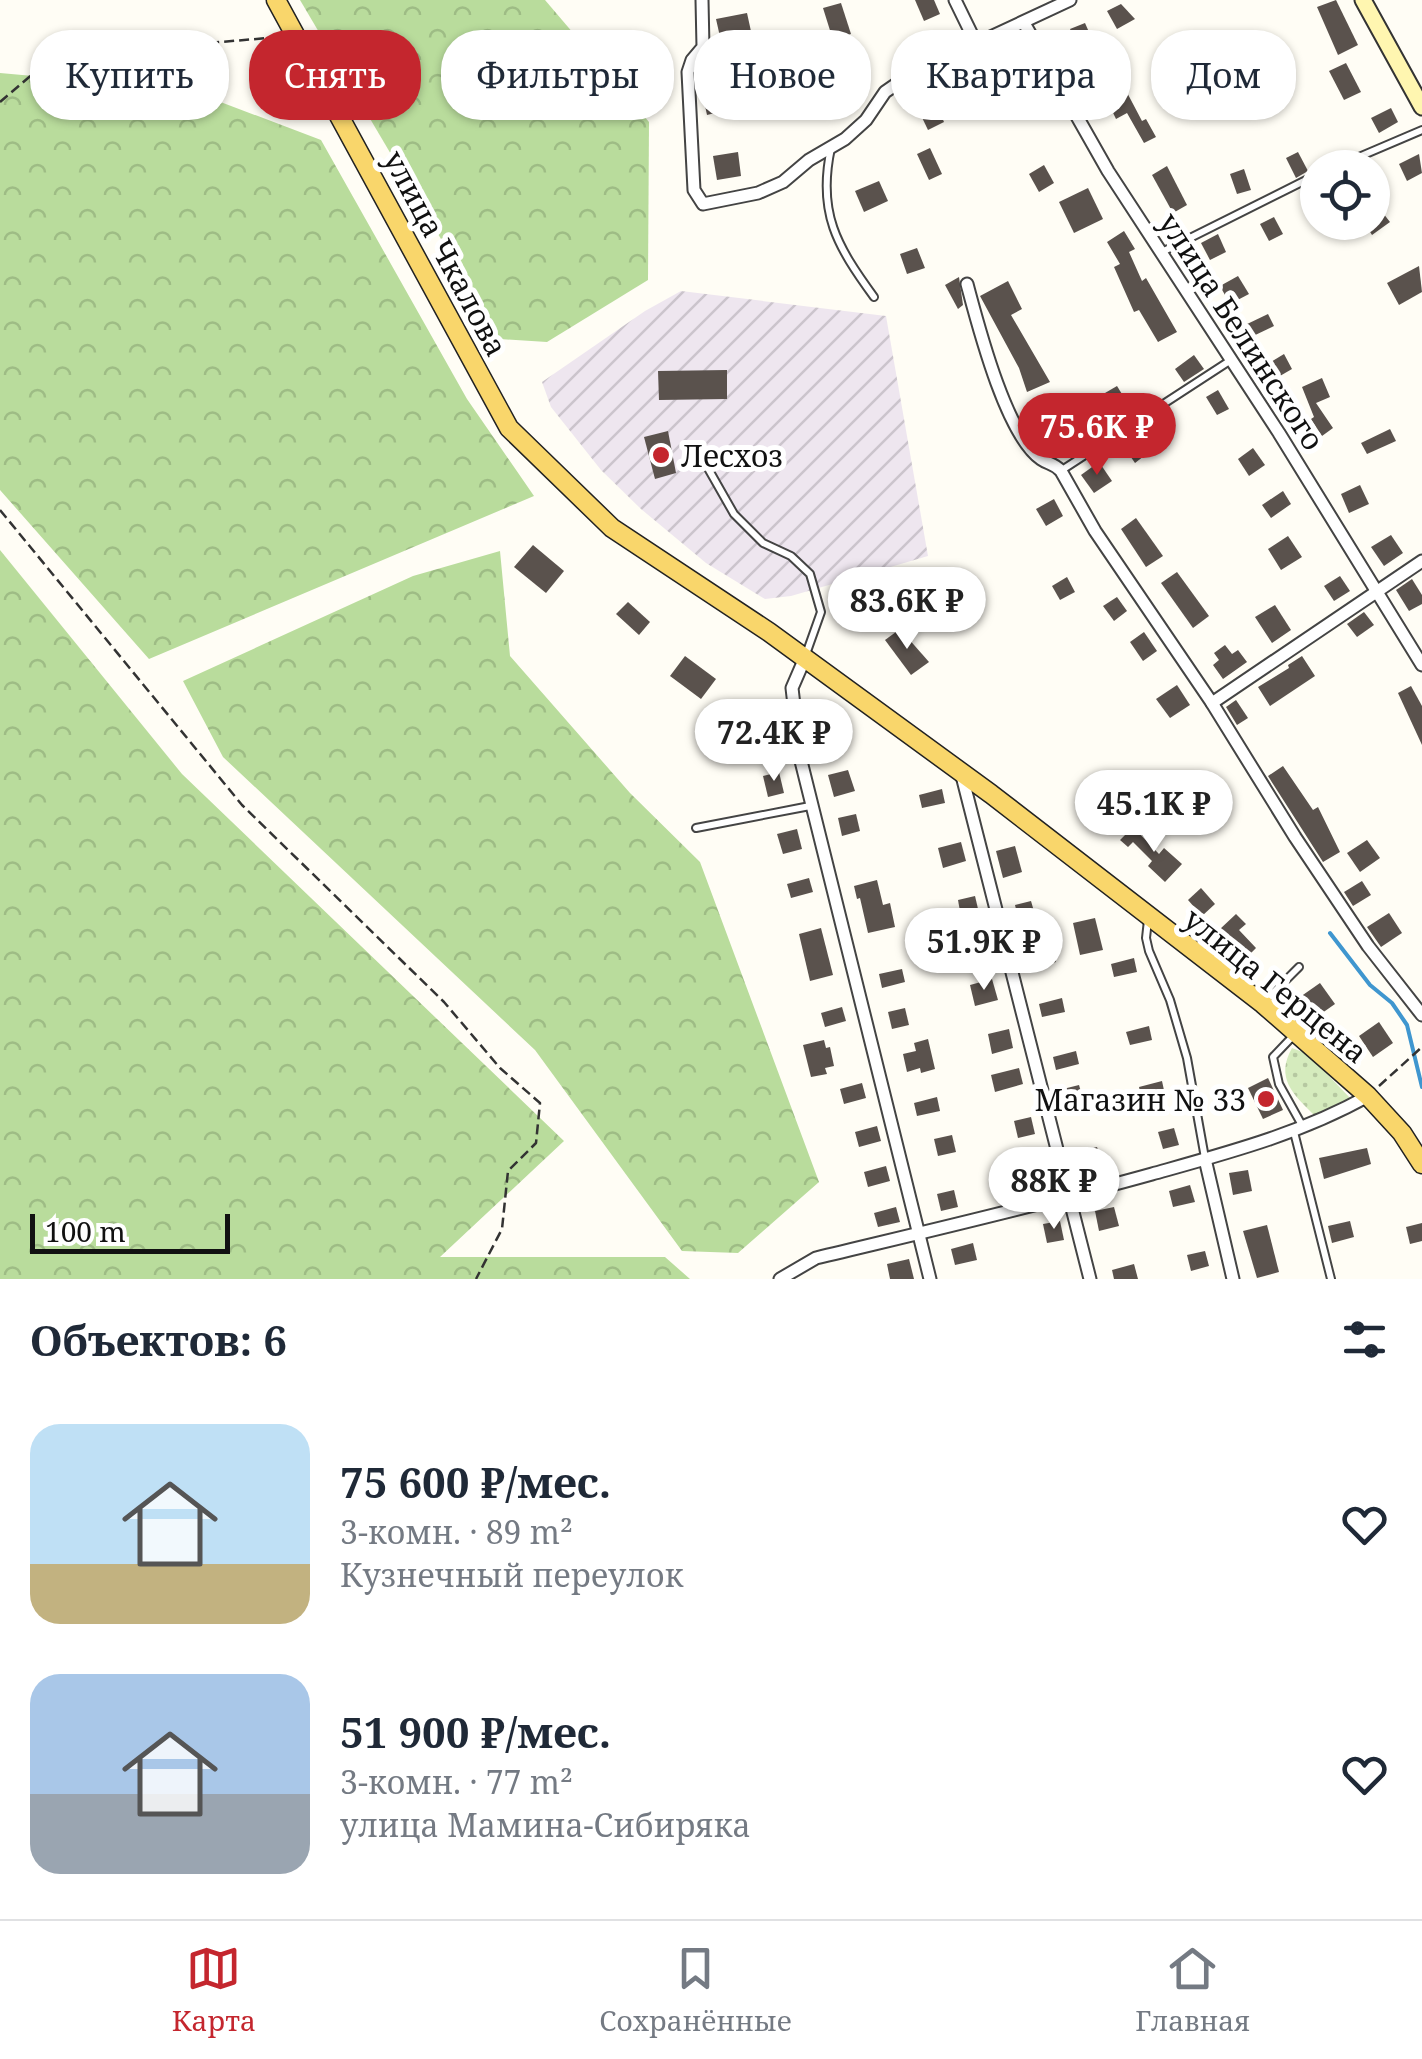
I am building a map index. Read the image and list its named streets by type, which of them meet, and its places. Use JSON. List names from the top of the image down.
{
  "streets": {
    "main road": ["улица Чкалова", "улица Герцена"],
    "street": ["улица Белинского"]
  },
  "crossings": [
    ["улица Чкалова", "улица Герцена"]
  ],
  "places": ["Лесхоз", "Магазин № 33"],
  "scale_bar": "100 m",
  "page": {
    "chip": [
      "Купить",
      "Снять",
      "Фильтры",
      "Новое",
      "Квартира",
      "Дом"
    ],
    "price": [
      "75.6K ₽",
      "83.6K ₽",
      "72.4K ₽",
      "45.1K ₽",
      "51.9K ₽",
      "88K ₽"
    ],
    "scale": "100 m",
    "heading": "Объектов: 6",
    "list": [
      {
        "name": "75 600 ₽/мес.",
        "note": "3-комн. · 89 m² · Кузнечный переулок"
      },
      {
        "name": "51 900 ₽/мес.",
        "note": "3-комн. · 77 m² · улица Мамина-Сибиряка"
      }
    ],
    "tabs": ["Карта", "Сохранённые", "Главная"]
  }
}
